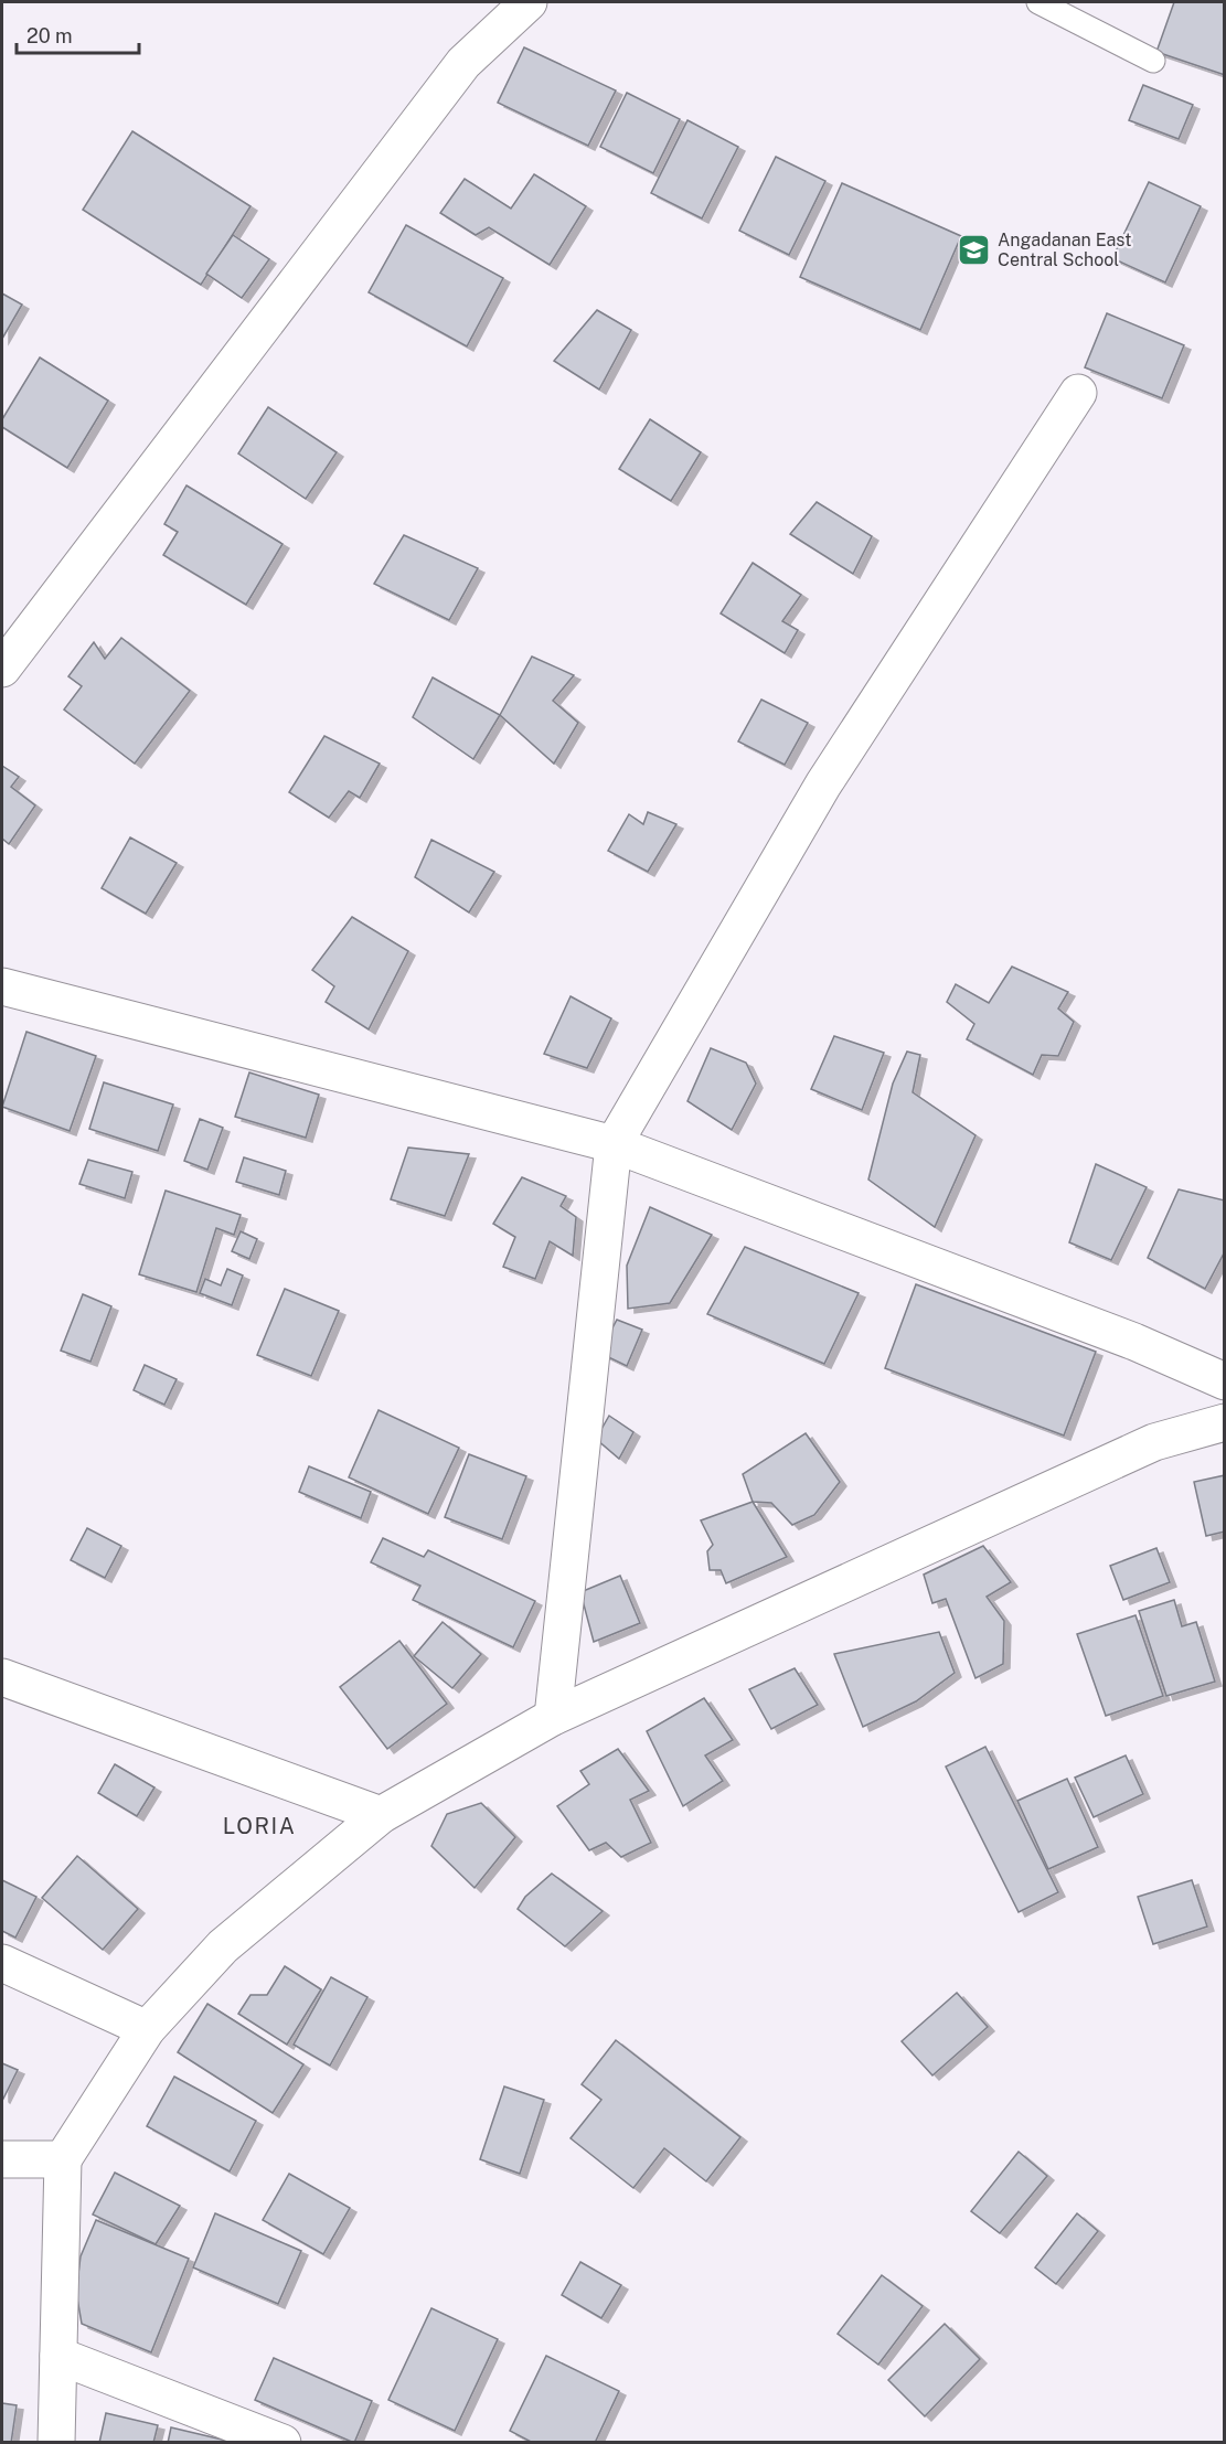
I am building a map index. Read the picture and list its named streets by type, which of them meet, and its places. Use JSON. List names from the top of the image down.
{
  "districts": ["LORIA"],
  "places": {
    "school or university": ["Angadanan East Central School"]
  },
  "scale_bar": "20 m"
}
